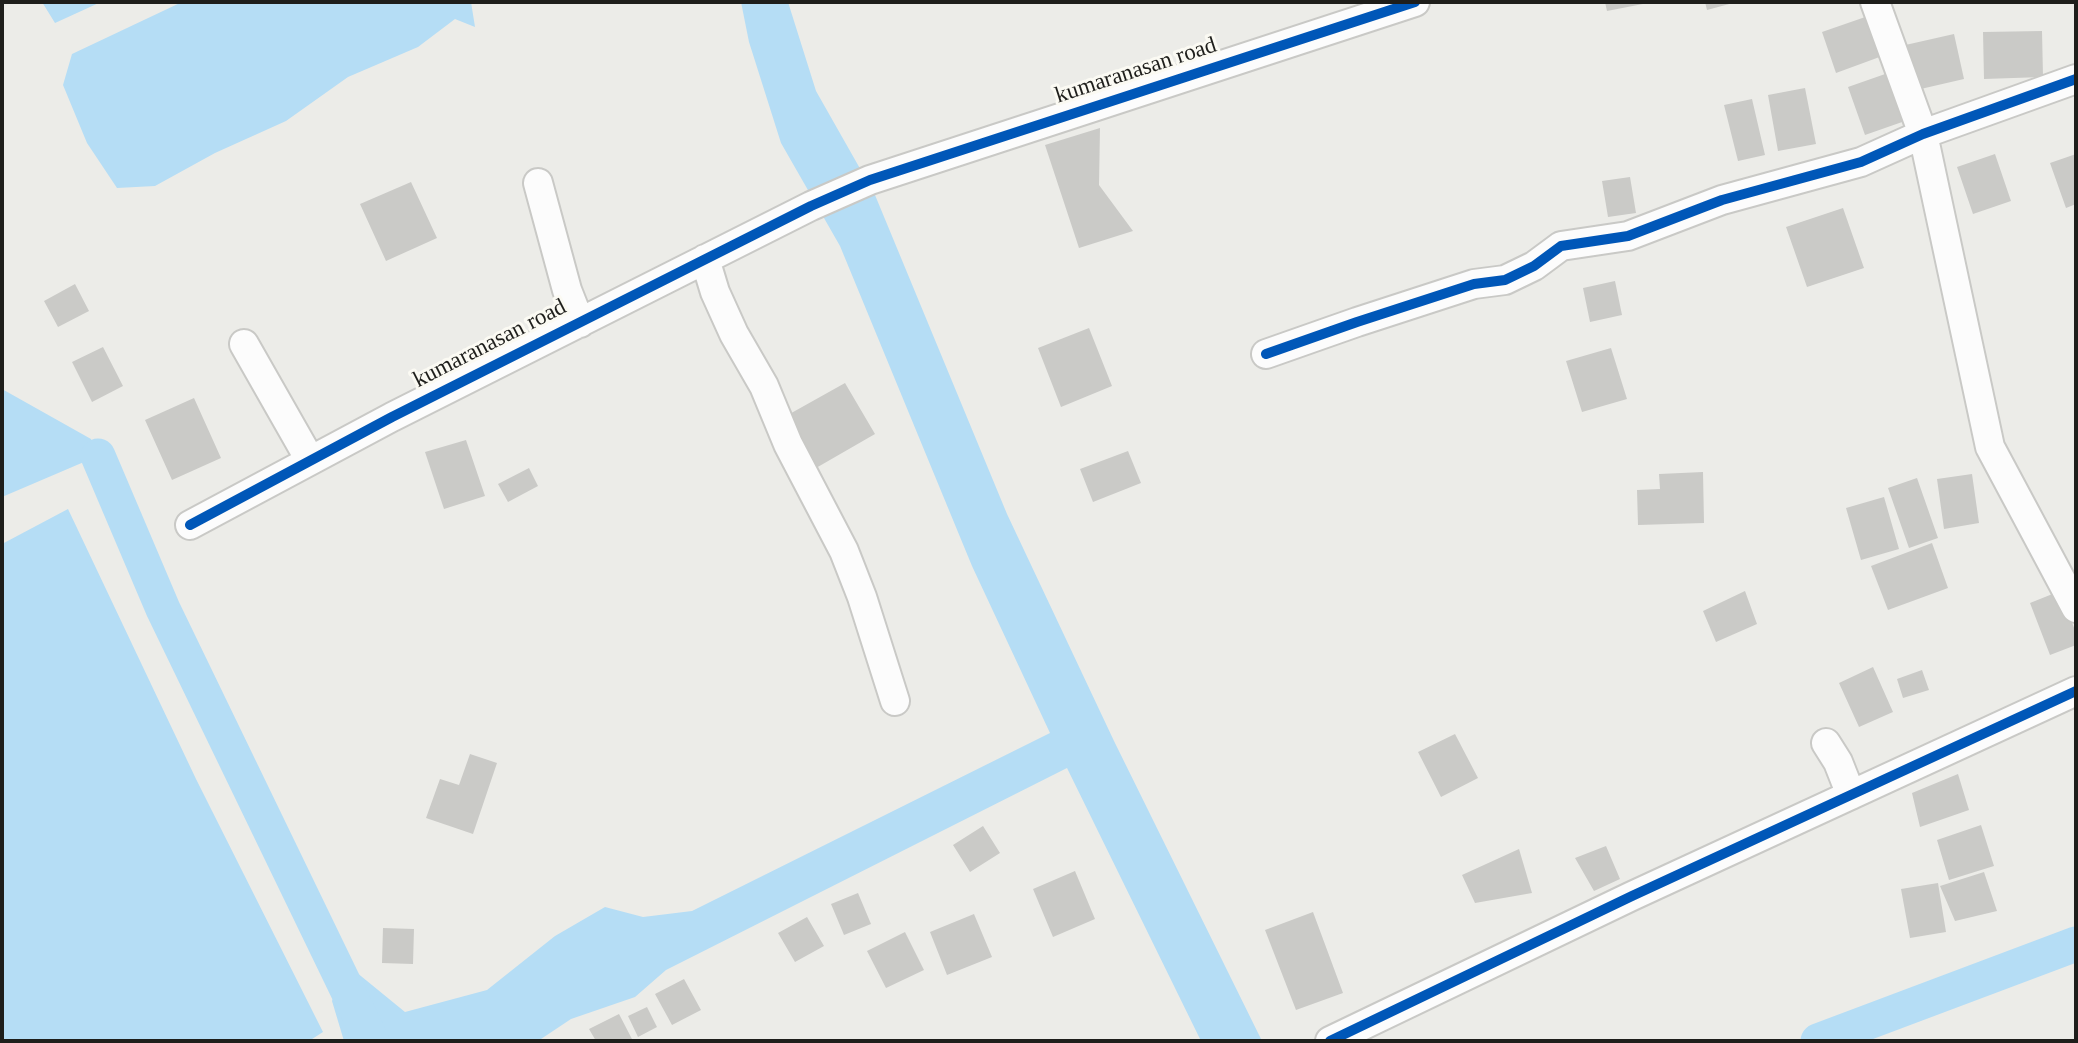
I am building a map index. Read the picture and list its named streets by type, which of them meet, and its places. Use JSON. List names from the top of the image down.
{
  "streets": {
    "street": ["kumaranasan road"]
  }
}
